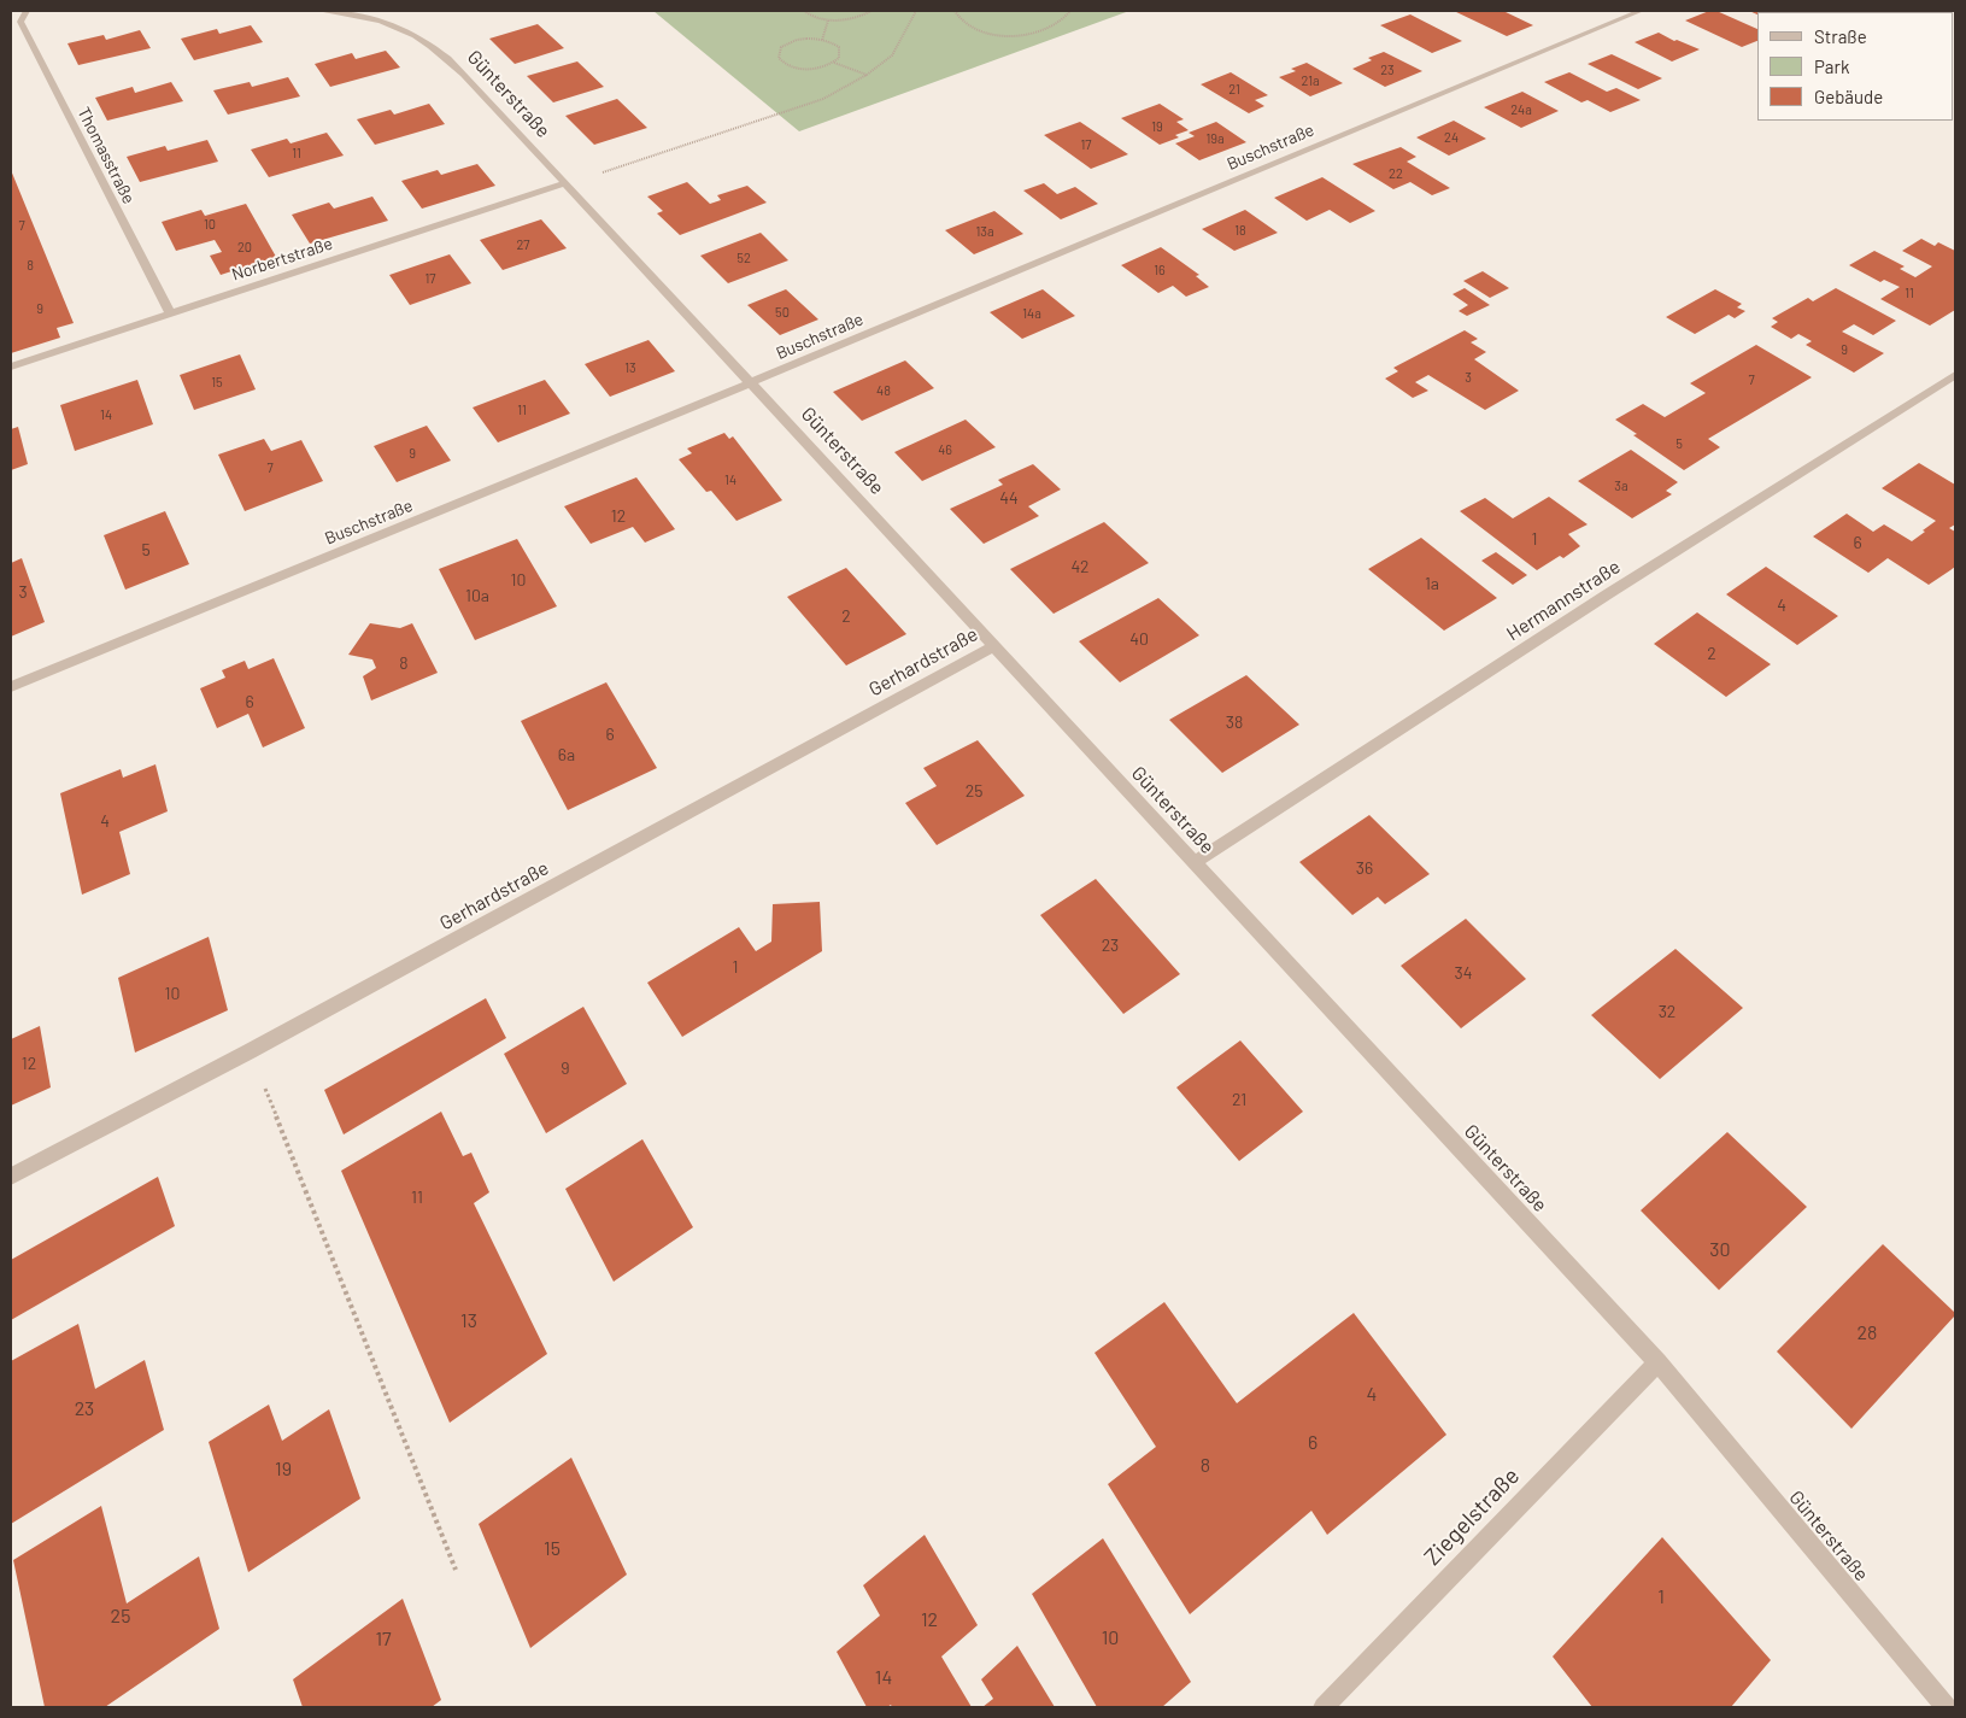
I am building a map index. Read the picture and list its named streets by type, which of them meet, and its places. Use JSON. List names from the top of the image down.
{
  "streets": {
    "street": [
      "Günterstraße",
      "Buschstraße",
      "Thomasstraße",
      "Norbertstraße",
      "Hermannstraße",
      "Gerhardstraße",
      "Ziegelstraße"
    ]
  },
  "crossings": [
    ["Günterstraße", "Buschstraße"],
    ["Günterstraße", "Norbertstraße"],
    ["Günterstraße", "Hermannstraße"],
    ["Günterstraße", "Gerhardstraße"],
    ["Günterstraße", "Ziegelstraße"],
    ["Thomasstraße", "Norbertstraße"]
  ],
  "house_numbers": [
    "23",
    "21a",
    "21",
    "24a",
    "19",
    "24",
    "19a",
    "17",
    "11",
    "22",
    "10",
    "7",
    "18",
    "13a",
    "27",
    "20",
    "52",
    "8",
    "16",
    "17",
    "11",
    "9",
    "50",
    "14a",
    "9",
    "13",
    "3",
    "7",
    "15",
    "48",
    "11",
    "14",
    "5",
    "46",
    "9",
    "7",
    "14",
    "3a",
    "44",
    "12",
    "1",
    "6",
    "5",
    "42",
    "10",
    "1a",
    "3",
    "10a",
    "4",
    "2",
    "40",
    "2",
    "8",
    "6",
    "38",
    "6",
    "6a",
    "25",
    "4",
    "36",
    "23",
    "1",
    "34",
    "10",
    "32",
    "12",
    "9",
    "21",
    "11",
    "30",
    "13",
    "28",
    "4",
    "23",
    "6",
    "8",
    "19",
    "15",
    "1",
    "25",
    "12",
    "10",
    "17",
    "14"
  ],
  "legend": ["Straße", "Park", "Gebäude"]
}
